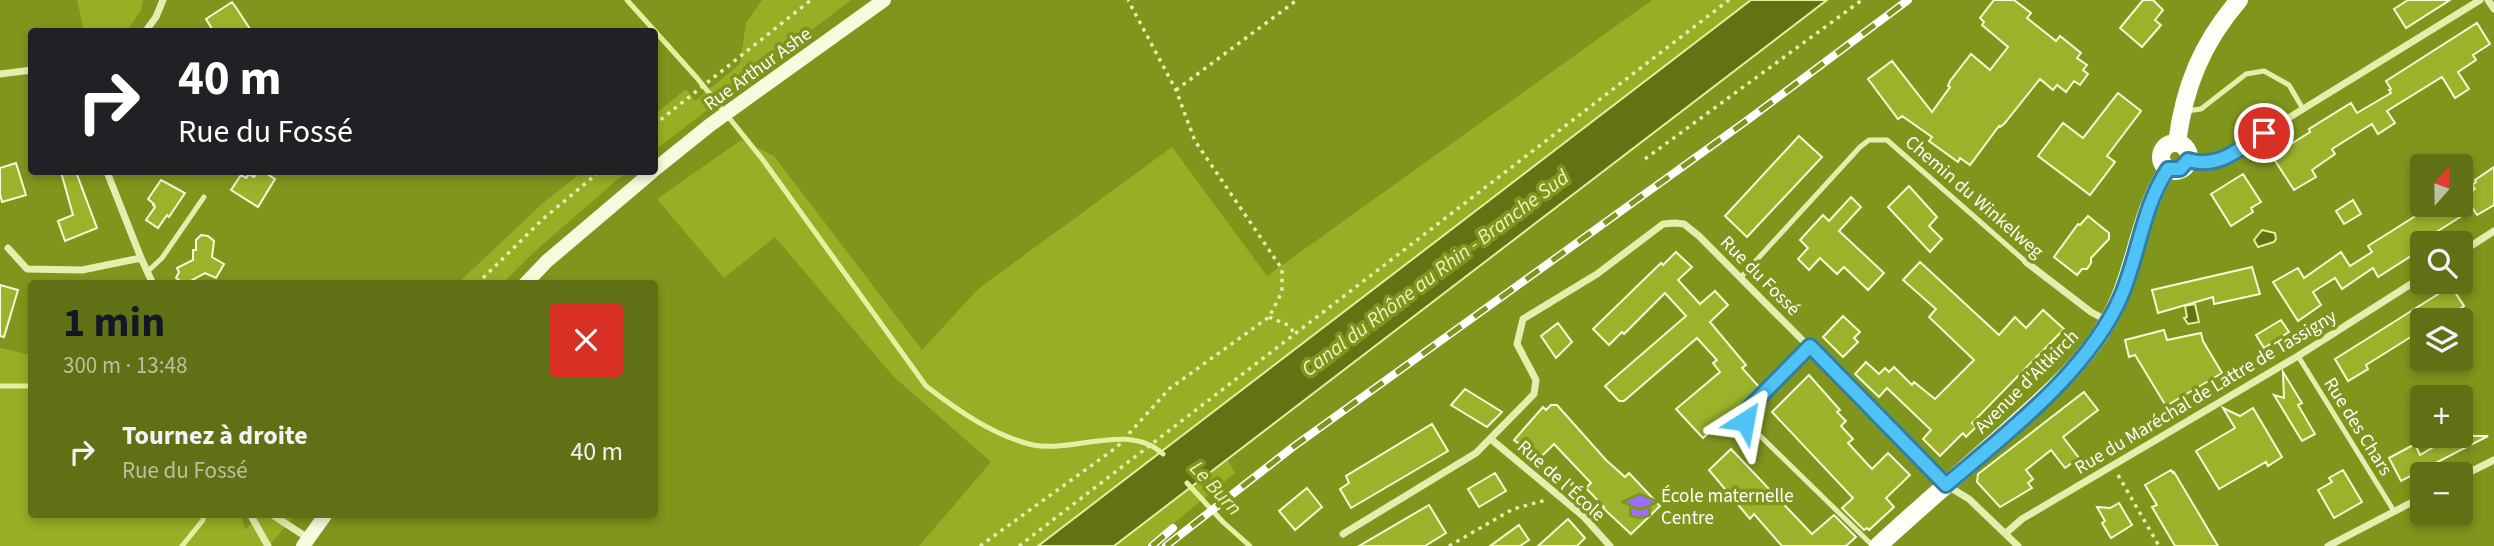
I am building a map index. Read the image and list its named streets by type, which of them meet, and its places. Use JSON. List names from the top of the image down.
{
  "streets": {
    "main road": ["Rue Arthur Ashe", "Avenue d'Altkirch"],
    "street": [
      "Chemin du Winkelweg",
      "Rue du Fossé",
      "Rue du Maréchal de Lattre de Tassigny",
      "Rue de l'École"
    ],
    "lane": ["Rue des Chars"]
  },
  "crossings": [
    ["Chemin du Winkelweg", "Rue du Fossé"],
    ["Chemin du Winkelweg", "Avenue d'Altkirch"],
    ["Rue du Fossé", "Avenue d'Altkirch"],
    ["Rue du Fossé", "Rue du Maréchal de Lattre de Tassigny"],
    ["Rue du Fossé", "Rue de l'École"],
    ["Rue du Maréchal de Lattre de Tassigny", "Rue des Chars"]
  ],
  "water": ["Canal du Rhône au Rhin - Branche Sud", "Le Burn"],
  "places": {
    "school or university": ["École maternelle Centre"]
  },
  "north": "top",
  "page": {
    "turn": ["40 m", "Rue du Fossé"],
    "map_buttons": ["+", "−"],
    "heading": ["1 min", "300 m · 13:48"],
    "list": [
      {
        "name": "Tournez à droite",
        "note": "Rue du Fossé",
        "value": "40 m"
      }
    ]
  }
}
